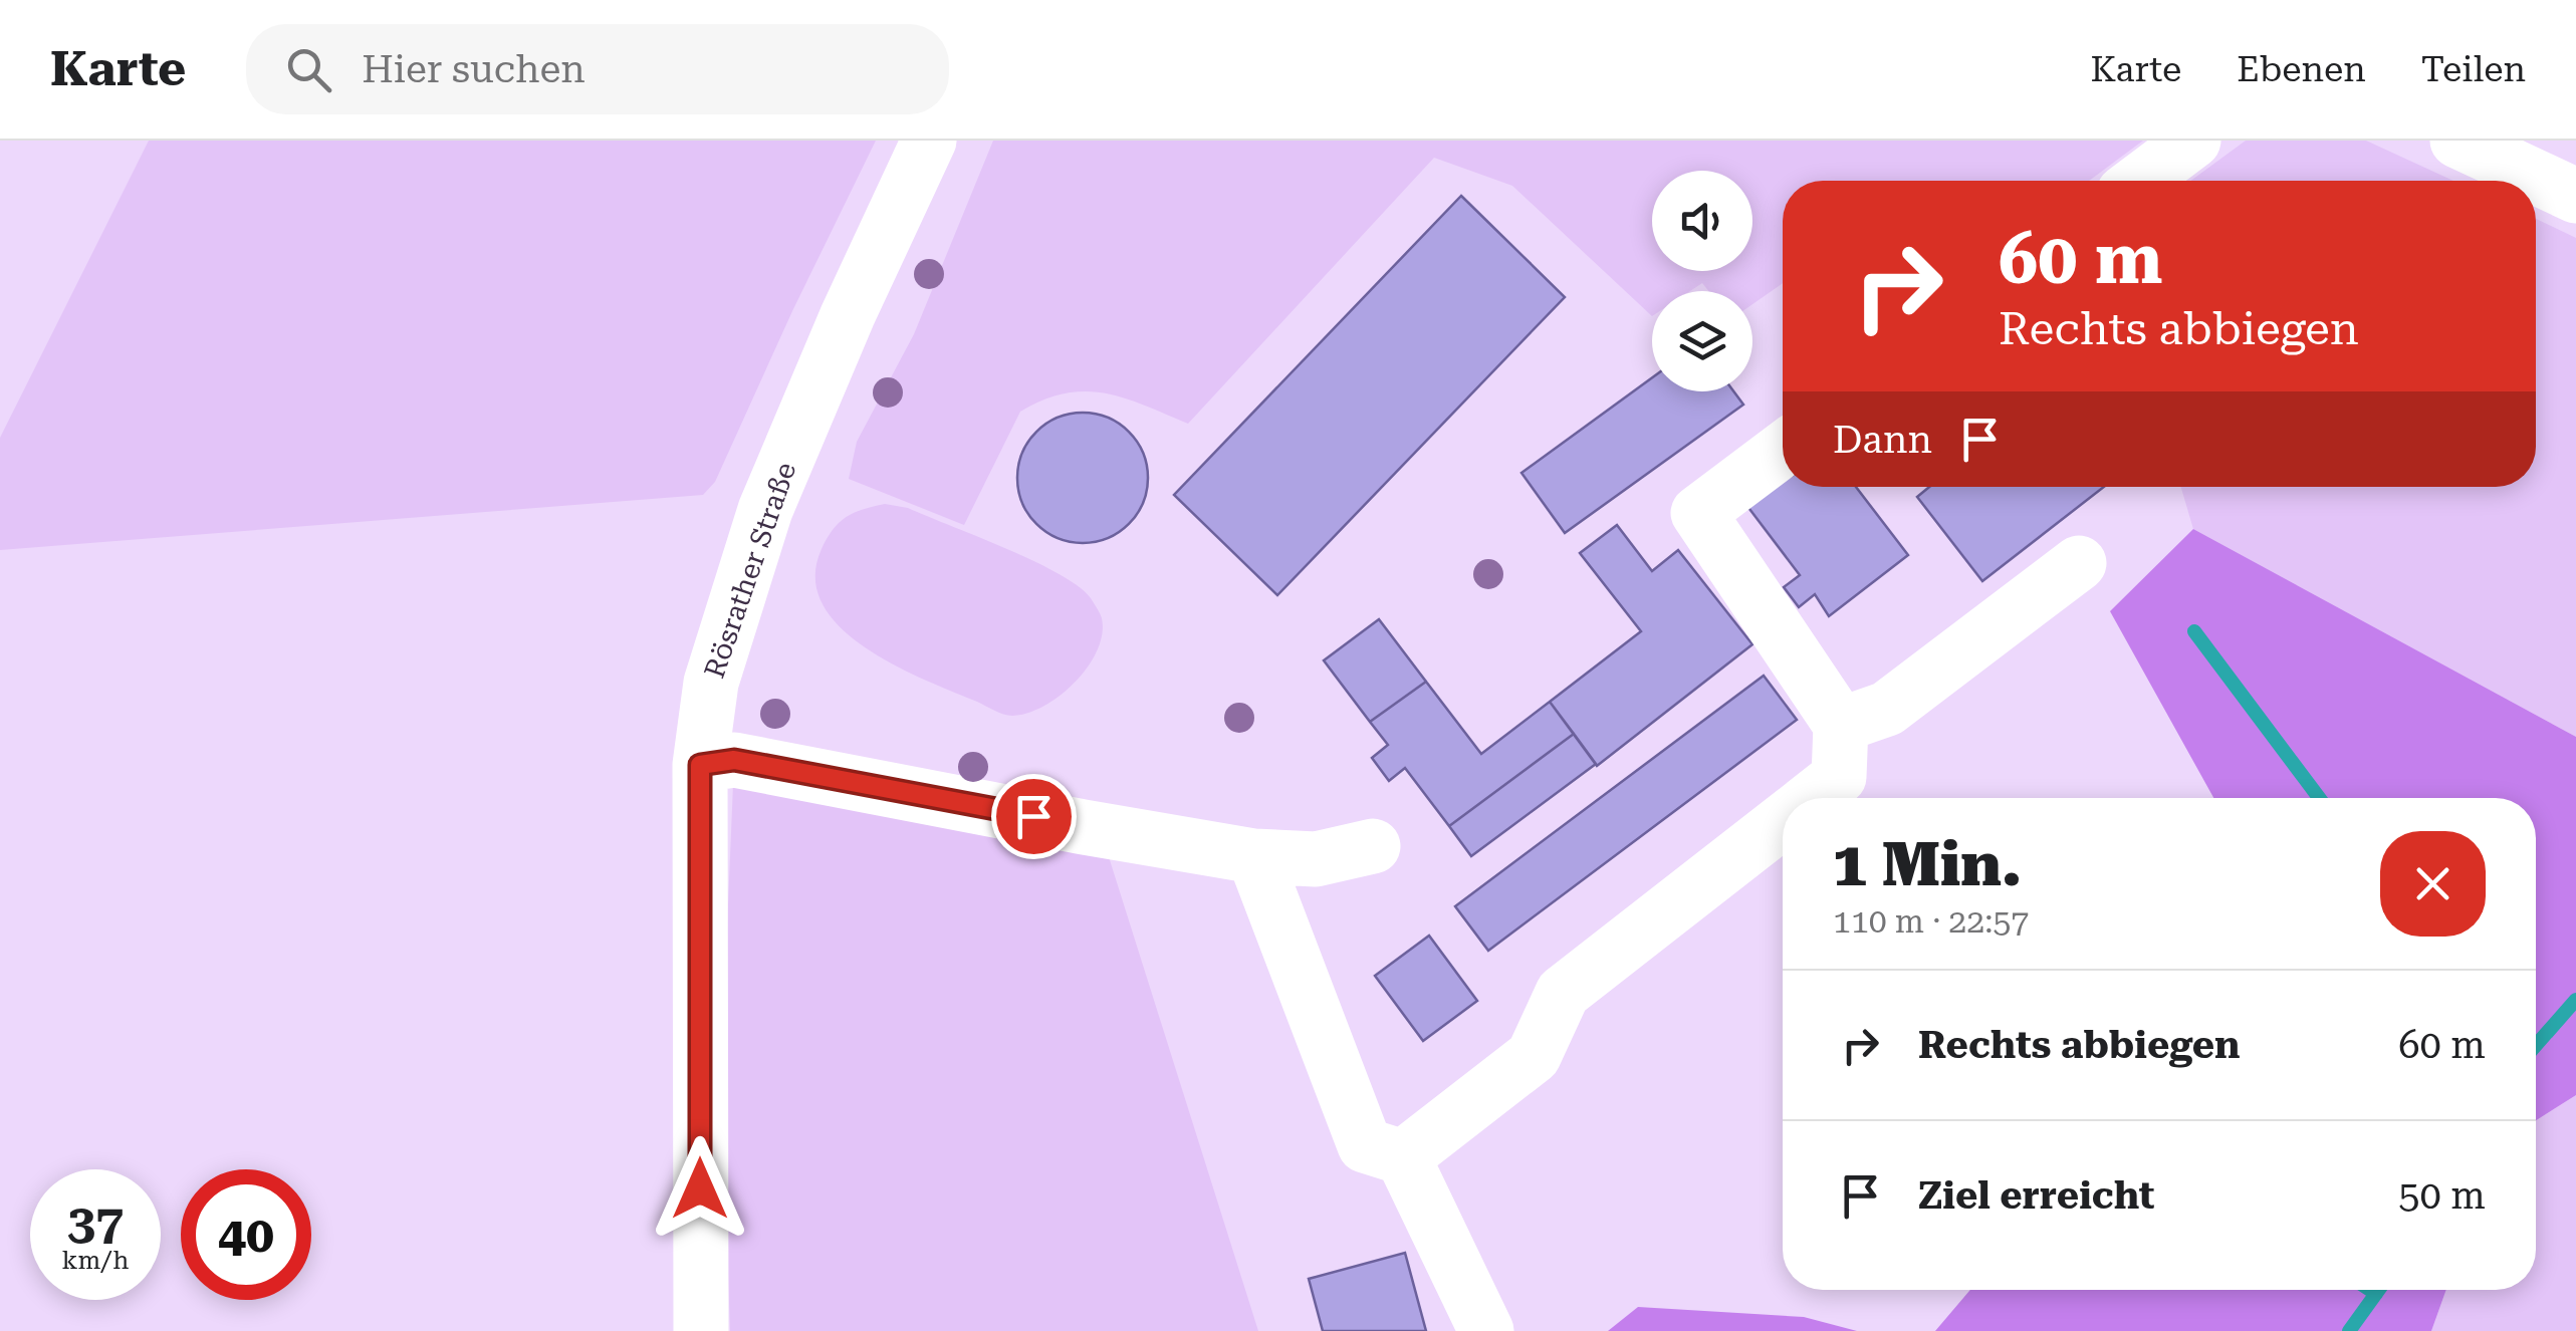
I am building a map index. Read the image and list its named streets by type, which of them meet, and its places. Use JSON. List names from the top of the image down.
{
  "streets": {
    "street": ["Rösrather Straße"]
  },
  "page": {
    "header": "Karte",
    "search": "Hier suchen",
    "nav": ["Karte", "Ebenen", "Teilen"],
    "turn": ["60 m", "Rechts abbiegen"],
    "then": "Dann",
    "heading": ["1 Min.", "110 m · 22:57"],
    "list": [
      {
        "name": "Rechts abbiegen",
        "value": "60 m"
      },
      {
        "name": "Ziel erreicht",
        "value": "50 m"
      }
    ],
    "speed": "37 km/h",
    "limit": "40"
  }
}
